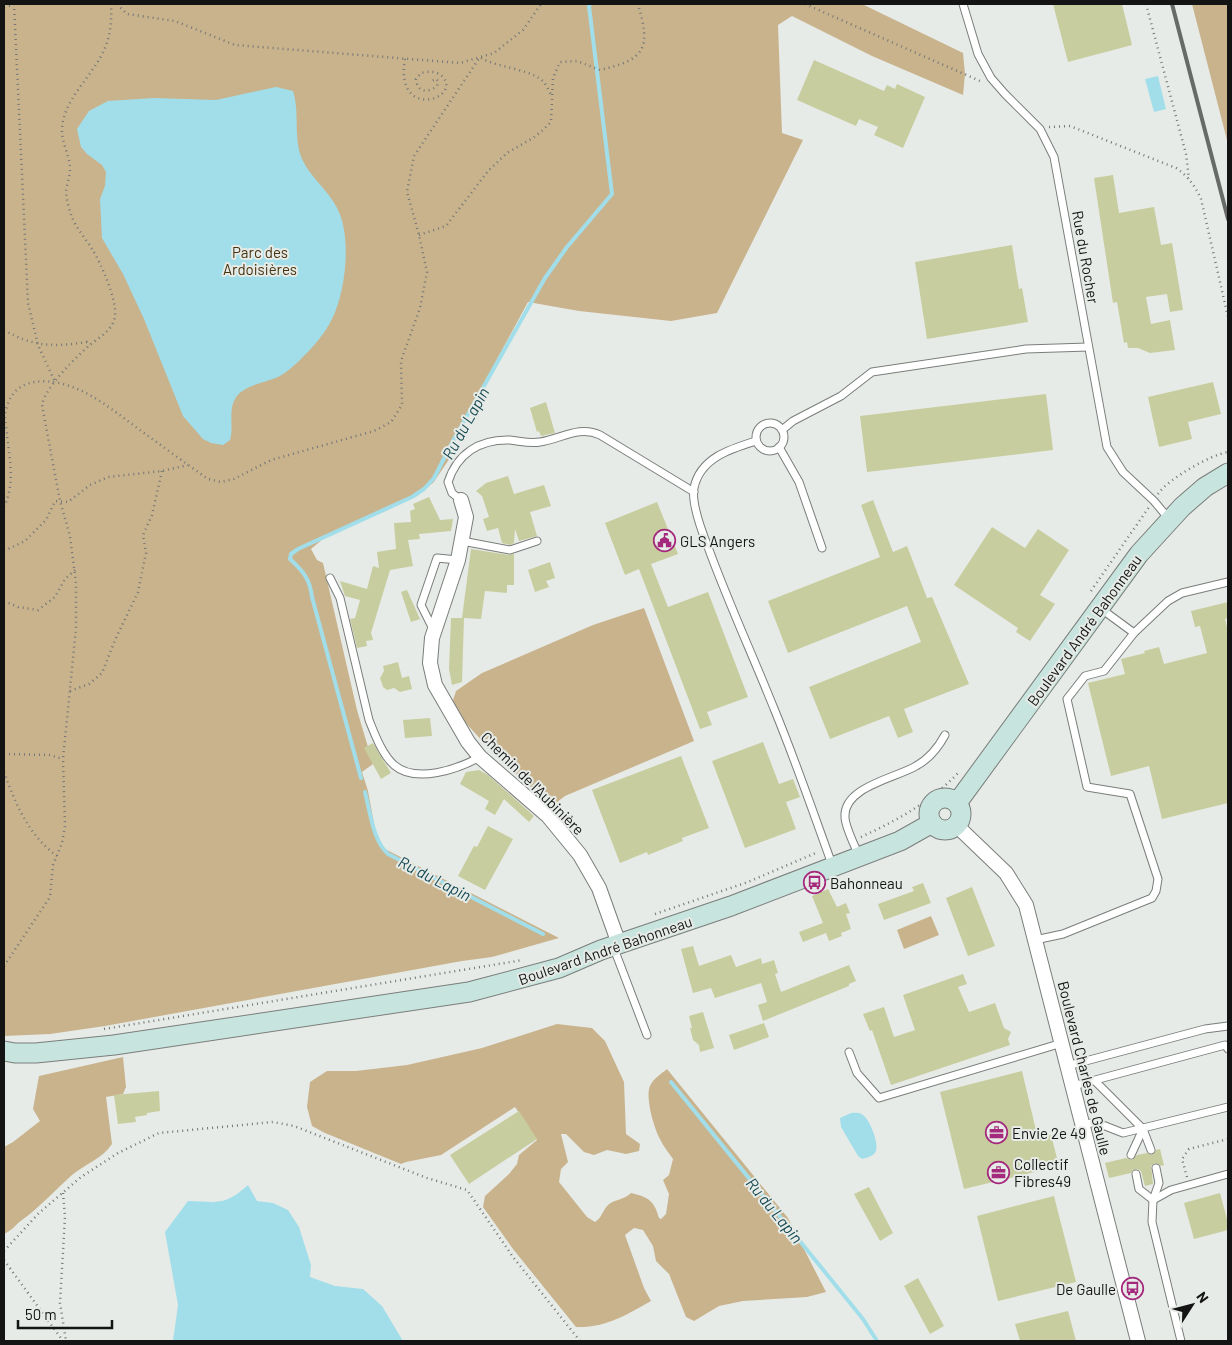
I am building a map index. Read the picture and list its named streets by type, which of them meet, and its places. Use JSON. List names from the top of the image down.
{
  "streets": {
    "street": ["Boulevard André Bahonneau", "Chemin de l'Aubinière", "Boulevard Charles de Gaulle"],
    "lane": ["Rue du Rocher"]
  },
  "crossings": [
    ["Rue du Rocher", "Boulevard André Bahonneau"],
    ["Boulevard André Bahonneau", "Chemin de l'Aubinière"],
    ["Boulevard André Bahonneau", "Boulevard Charles de Gaulle"]
  ],
  "water": ["Ru du Lapin"],
  "parks": ["Parc des Ardoisières"],
  "places": {
    "public building": ["GLS Angers"],
    "bus stop": ["Bahonneau", "De Gaulle"],
    "office": ["Envie 2e 49", "Collectif Fibres49"]
  },
  "scale_bar": "50 m",
  "north": "top right"
}
